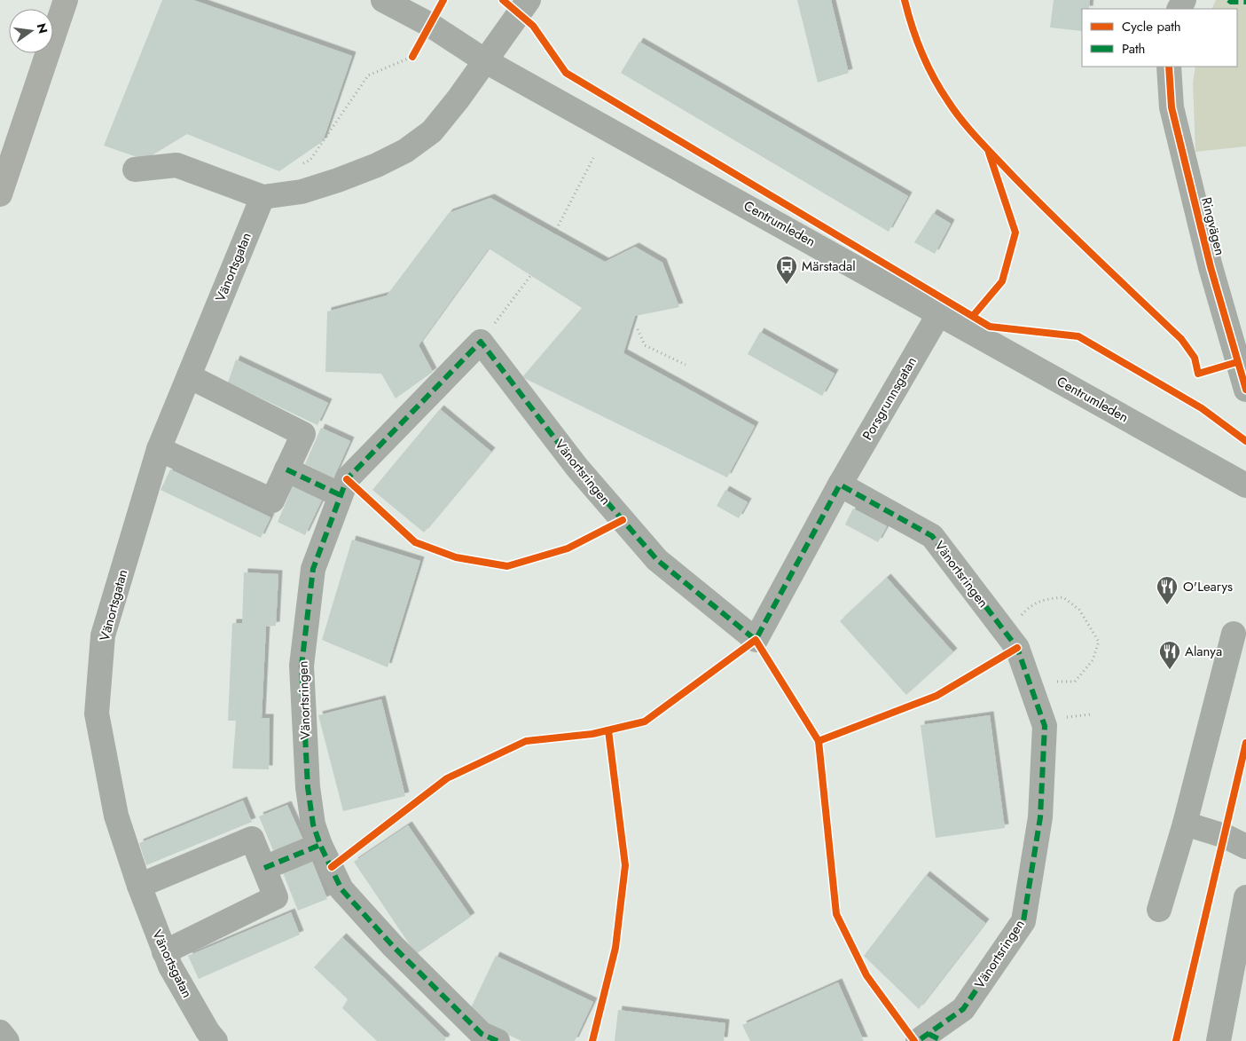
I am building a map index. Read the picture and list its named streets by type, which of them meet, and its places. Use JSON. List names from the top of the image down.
{
  "streets": {
    "street": [
      "Centrumleden",
      "Ringvägen",
      "Vänortsgatan",
      "Porsgrunnsgatan",
      "Vänortsringen"
    ]
  },
  "crossings": [
    ["Centrumleden", "Porsgrunnsgatan"],
    ["Porsgrunnsgatan", "Vänortsringen"]
  ],
  "places": {
    "bus stop": ["Märstadal"],
    "restaurant": ["O'Learys", "Alanya"]
  },
  "legend": ["Cycle path", "Path"],
  "north": "right"
}
